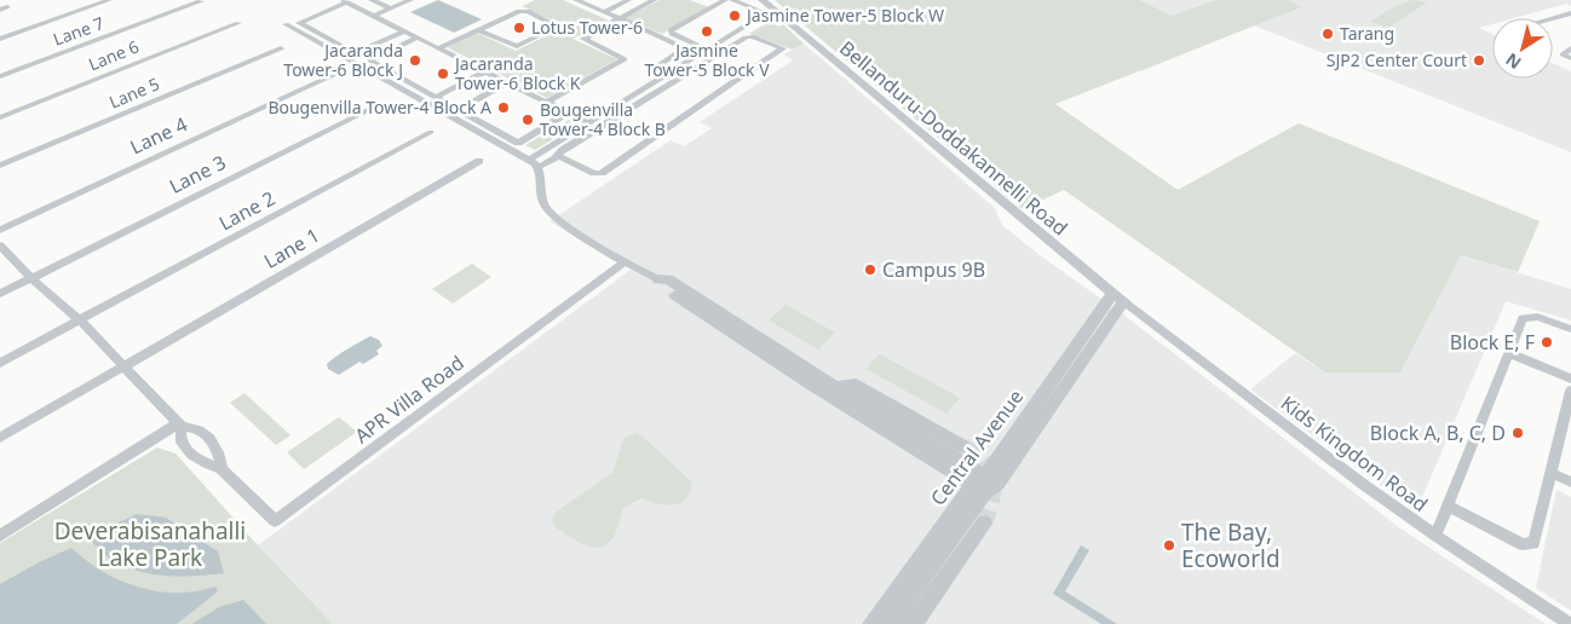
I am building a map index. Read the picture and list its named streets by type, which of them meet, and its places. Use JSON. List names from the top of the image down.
{
  "streets": {
    "street": [
      "Lane 7",
      "Lane 6",
      "Lane 5",
      "Lane 4",
      "Bellanduru-Doddakannelli Road",
      "Lane 3",
      "Lane 2",
      "Lane 1",
      "APR Villa Road",
      "Central Avenue",
      "Kids Kingdom Road"
    ]
  },
  "crossings": [
    ["Bellanduru-Doddakannelli Road", "Central Avenue"],
    ["Bellanduru-Doddakannelli Road", "Kids Kingdom Road"],
    ["Lane 3", "APR Villa Road"],
    ["Lane 2", "APR Villa Road"],
    ["Lane 1", "APR Villa Road"],
    ["Central Avenue", "Kids Kingdom Road"]
  ],
  "parks": ["Deverabisanahalli Lake Park"],
  "places": [
    "Jasmine Tower-5 Block W",
    "Lotus Tower-6",
    "Jasmine Tower-5 Block V",
    "Tarang",
    "Jacaranda Tower-6 Block J",
    "SJP2 Center Court",
    "Jacaranda Tower-6 Block K",
    "Bougenvilla Tower-4 Block A",
    "Bougenvilla Tower-4 Block B",
    "Campus 9B",
    "Block E, F",
    "Block A, B, C, D",
    "The Bay, Ecoworld"
  ],
  "north": "bottom left"
}
